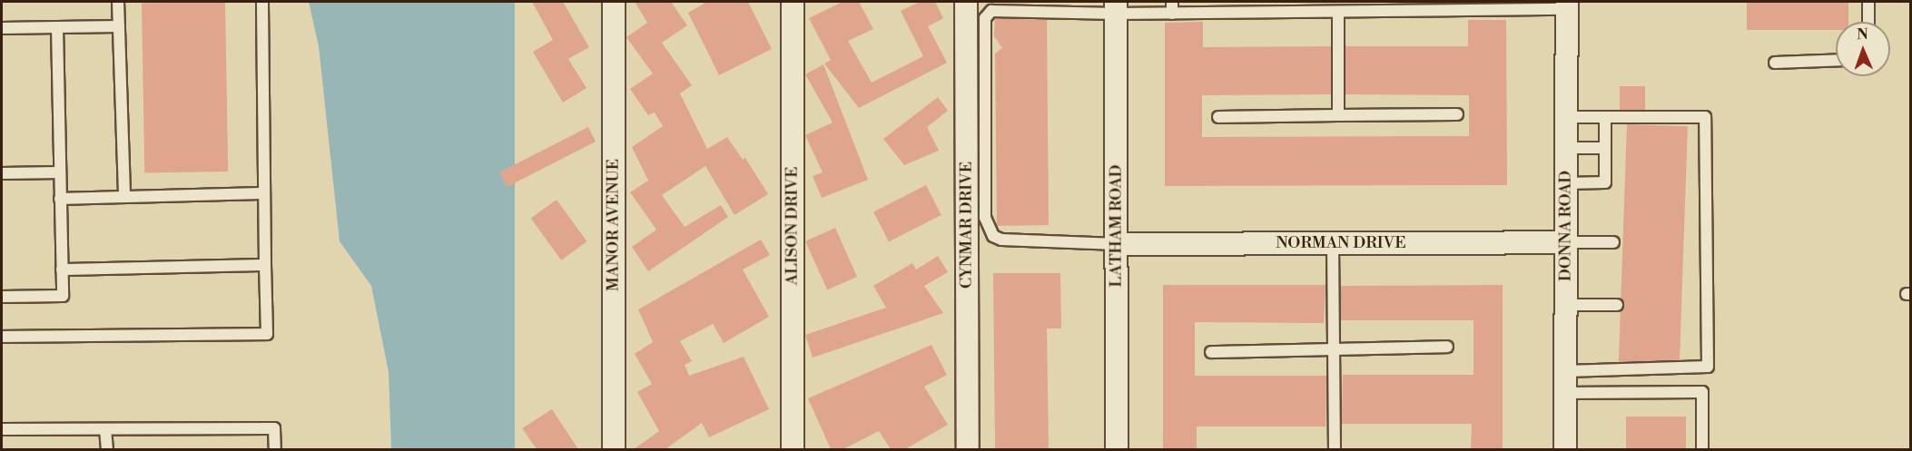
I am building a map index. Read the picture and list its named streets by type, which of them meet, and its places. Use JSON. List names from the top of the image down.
{
  "streets": {
    "street": [
      "MANOR AVENUE",
      "CYNMAR DRIVE",
      "ALISON DRIVE",
      "LATHAM ROAD",
      "DONNA ROAD",
      "NORMAN DRIVE"
    ]
  },
  "crossings": [
    ["LATHAM ROAD", "NORMAN DRIVE"],
    ["DONNA ROAD", "NORMAN DRIVE"]
  ],
  "north": "top"
}
